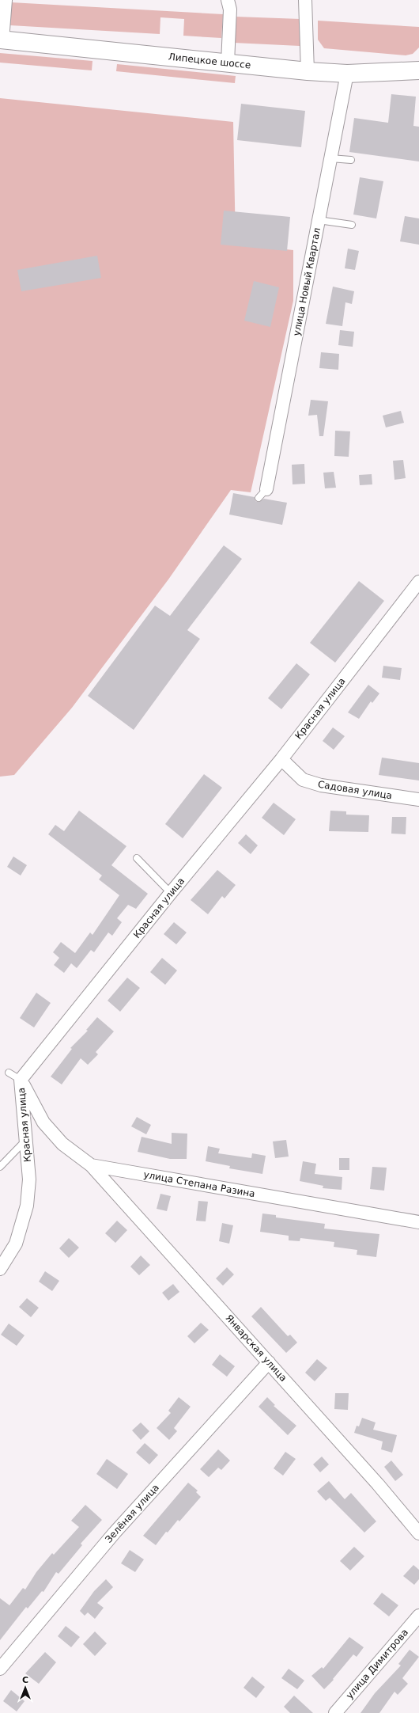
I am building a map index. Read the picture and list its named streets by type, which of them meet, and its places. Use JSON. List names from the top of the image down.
{
  "streets": {
    "main road": ["Липецкое шоссе"],
    "street": [
      "улица Новый Квартал",
      "Красная улица",
      "Садовая улица",
      "улица Степана Разина",
      "Январская улица",
      "Зелёная улица",
      "улица Димитрова"
    ]
  },
  "crossings": [
    ["Липецкое шоссе", "улица Новый Квартал"],
    ["Красная улица", "Садовая улица"],
    ["Красная улица", "улица Степана Разина"],
    ["улица Степана Разина", "Январская улица"],
    ["Январская улица", "Зелёная улица"]
  ],
  "north": "top"
}
